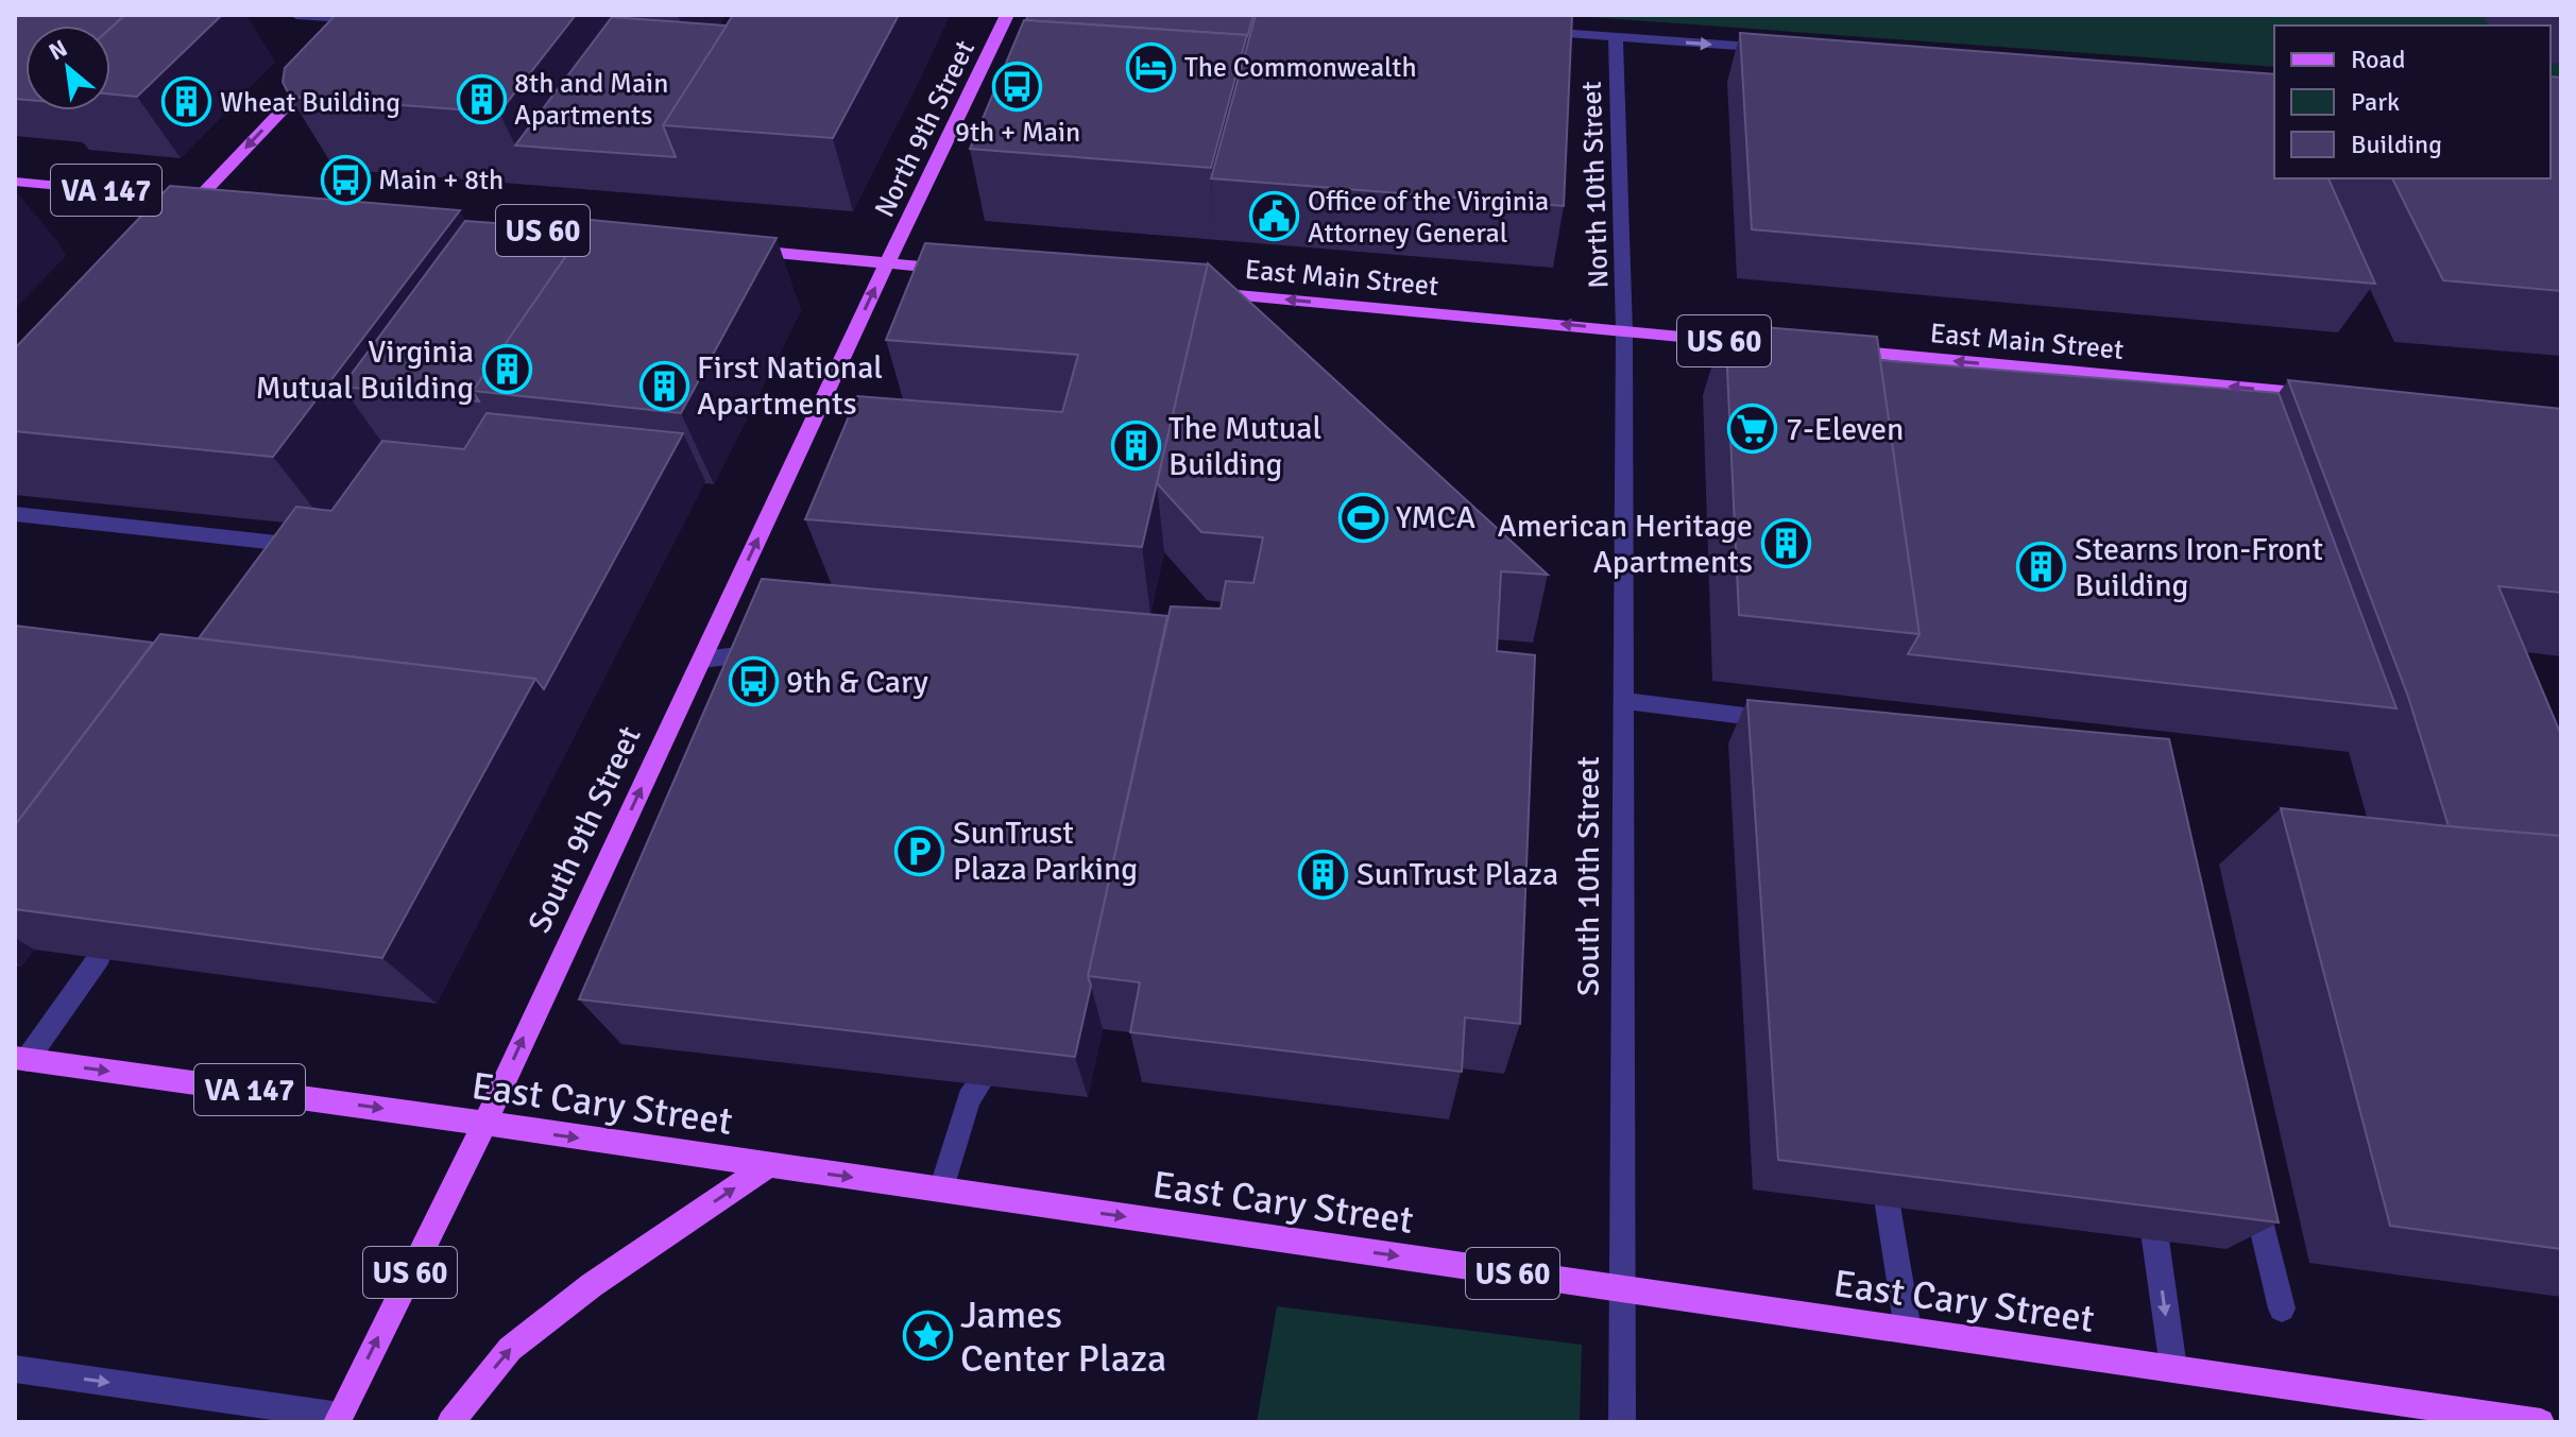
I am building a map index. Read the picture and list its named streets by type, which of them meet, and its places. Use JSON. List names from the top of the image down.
{
  "streets": {
    "main road": [
      "North 9th Street",
      "VA 147",
      "US 60",
      "East Main Street",
      "South 9th Street",
      "East Cary Street"
    ],
    "street": ["North 10th Street", "South 10th Street"]
  },
  "crossings": [
    ["North 9th Street", "South 9th Street"],
    ["North 10th Street", "East Main Street"],
    ["North 10th Street", "South 10th Street"],
    ["East Main Street", "South 10th Street"],
    ["South 9th Street", "East Cary Street"],
    ["South 10th Street", "East Cary Street"]
  ],
  "one_way": ["East Main Street", "South 9th Street", "East Cary Street"],
  "places": {
    "hotel": ["The Commonwealth"],
    "bus stop": ["9th + Main", "Main + 8th", "9th & Cary"],
    "building": [
      "8th and Main Apartments",
      "Wheat Building",
      "Virginia Mutual Building",
      "First National Apartments",
      "The Mutual Building",
      "American Heritage Apartments",
      "Stearns Iron-Front Building",
      "SunTrust Plaza"
    ],
    "public building": ["Office of the Virginia Attorney General"],
    "supermarket": ["7-Eleven"],
    "sports": ["YMCA"],
    "parking": ["SunTrust Plaza Parking"],
    "place": ["James Center Plaza"]
  },
  "legend": ["Road", "Park", "Building"],
  "north": "top left"
}
